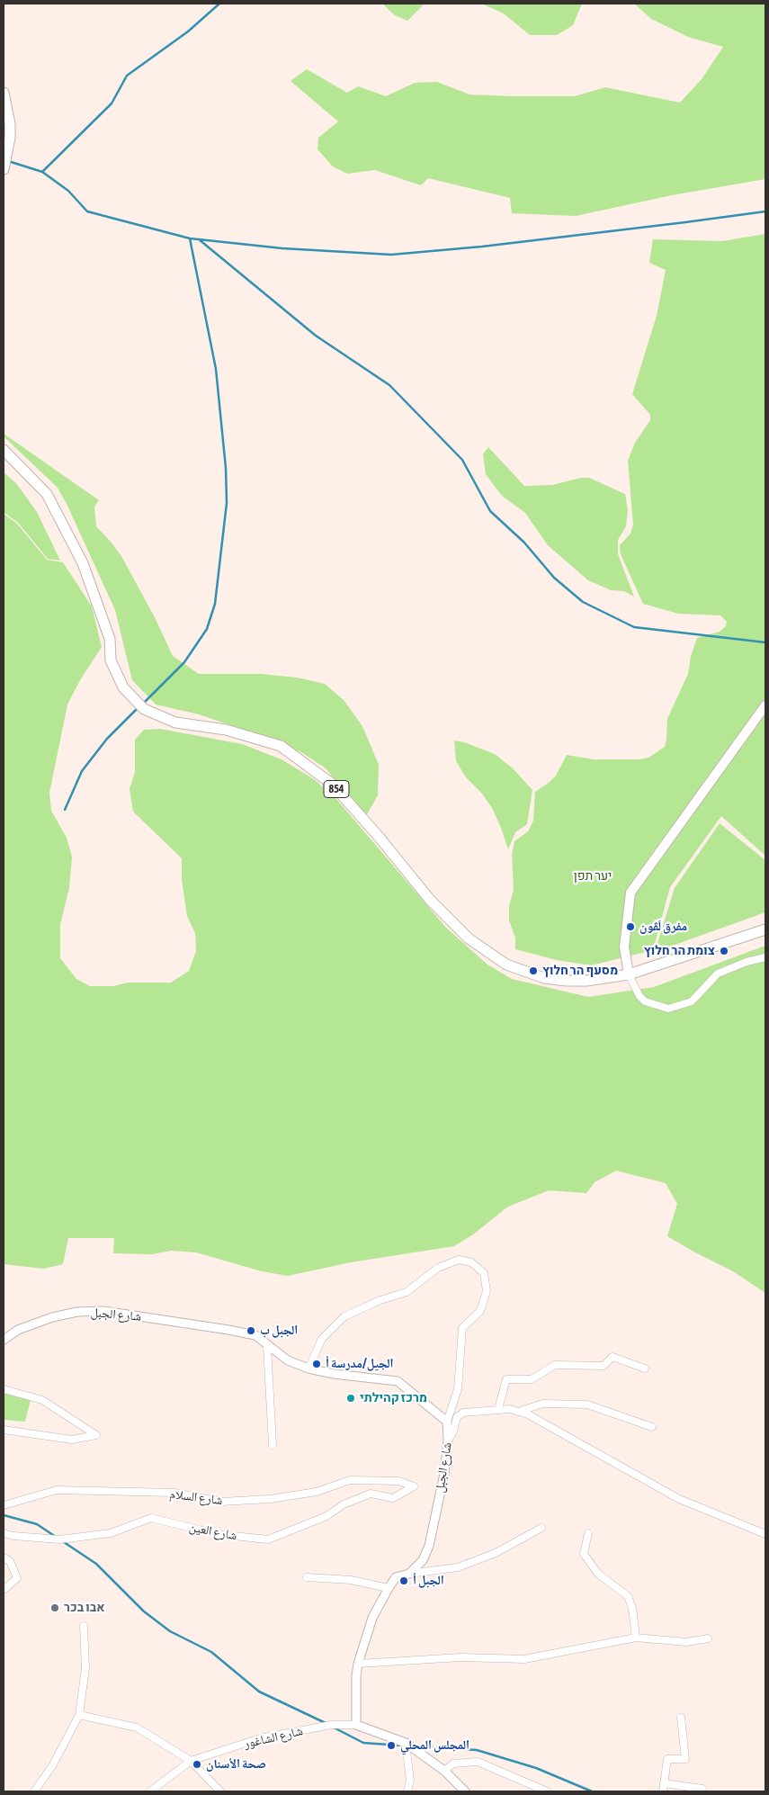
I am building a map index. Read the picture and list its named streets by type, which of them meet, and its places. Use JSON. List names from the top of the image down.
{
  "streets": {
    "main road": ["854"],
    "street": [
      "شارع الجبل",
      "شارع السلام",
      "شارع العين",
      "شارع الشاغور"
    ]
  },
  "crossings": [
    ["شارع الجبل", "شارع الشاغور"],
    ["شارع السلام", "شارع العين"]
  ],
  "parks": ["יער תפן"],
  "places": [
    "مفرق لَڤون",
    "צומת הר חלוץ",
    "מסעף הר חלוץ",
    "الجبل ب",
    "الجيل/مدرسة أ",
    "מרכז קהילתי",
    "الجبل أ",
    "אבו בכר",
    "المجلس المحلي",
    "صحة الأسنان"
  ]
}
